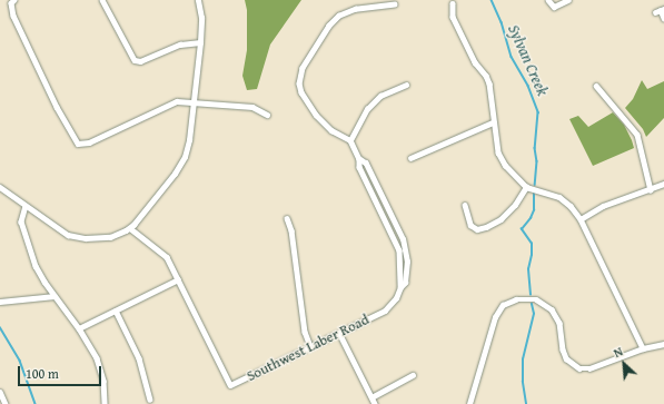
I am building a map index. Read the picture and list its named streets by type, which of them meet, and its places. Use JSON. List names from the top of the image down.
{
  "streets": {
    "street": ["Southwest Laber Road"]
  },
  "water": ["Sylvan Creek"],
  "scale_bar": "100 m",
  "north": "top left"
}
